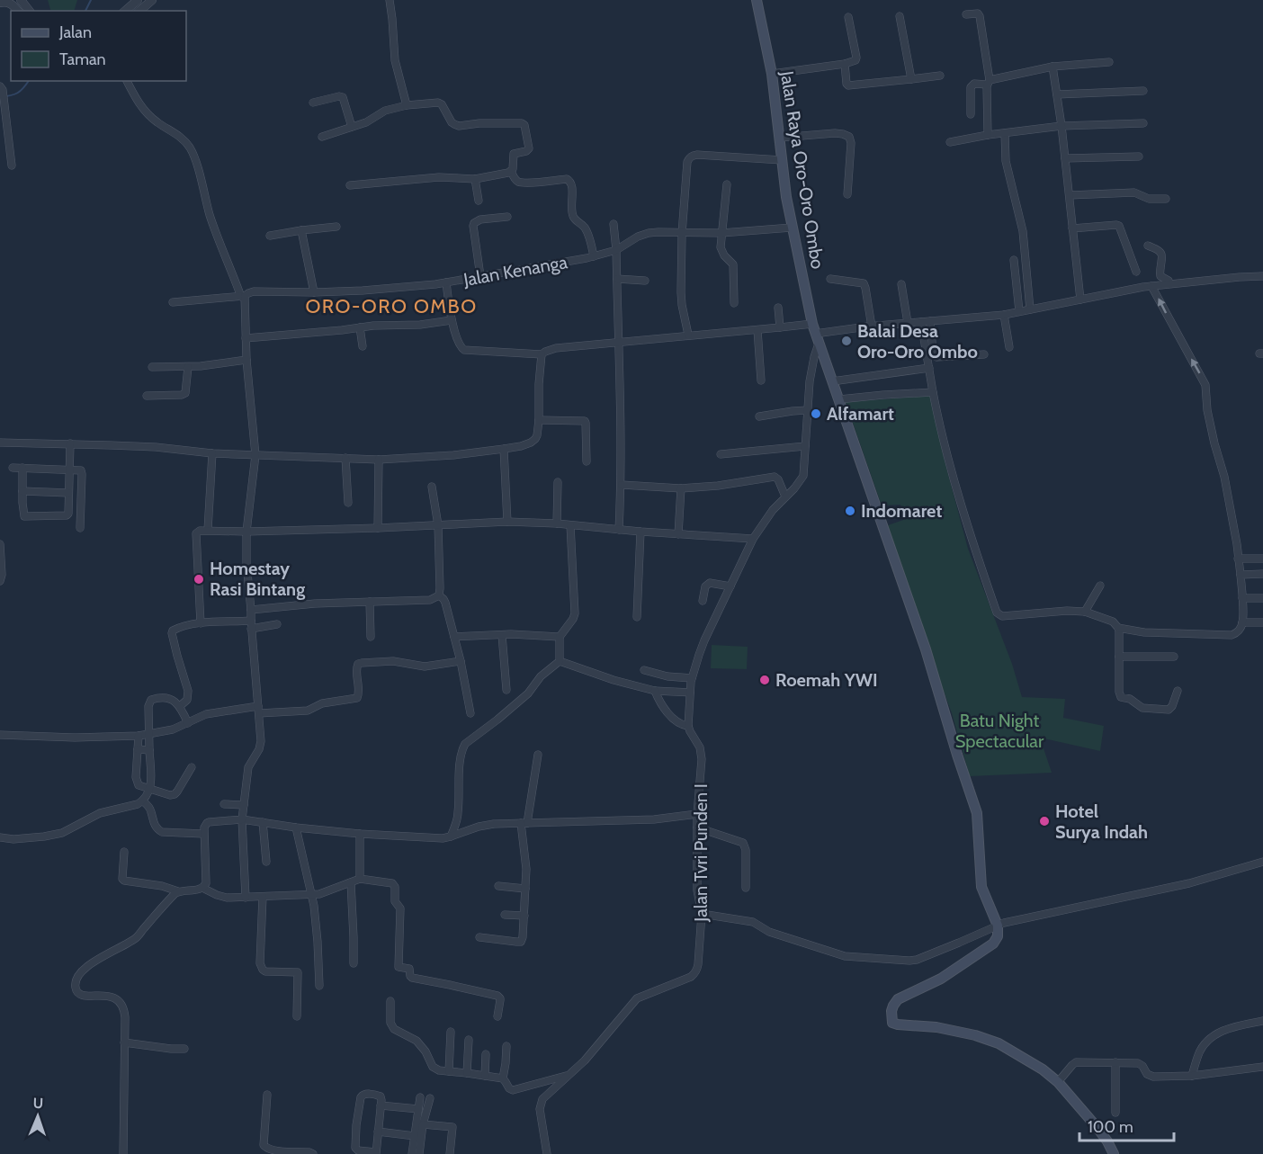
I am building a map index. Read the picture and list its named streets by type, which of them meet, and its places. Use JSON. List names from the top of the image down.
{
  "streets": {
    "main road": ["Jalan Raya Oro-Oro Ombo"],
    "street": ["Jalan Kenanga", "Jalan Tvri Punden I"]
  },
  "crossings": [
    ["Jalan Raya Oro-Oro Ombo", "Jalan Kenanga"],
    ["Jalan Raya Oro-Oro Ombo", "Jalan Tvri Punden I"]
  ],
  "districts": ["ORO-ORO OMBO"],
  "parks": ["Batu Night Spectacular"],
  "places": [
    "Balai Desa Oro-Oro Ombo",
    "Alfamart",
    "Indomaret",
    "Homestay Rasi Bintang",
    "Roemah YWI",
    "Hotel Surya Indah"
  ],
  "legend": ["Jalan", "Taman"],
  "scale_bar": "100 m",
  "north": "top"
}
